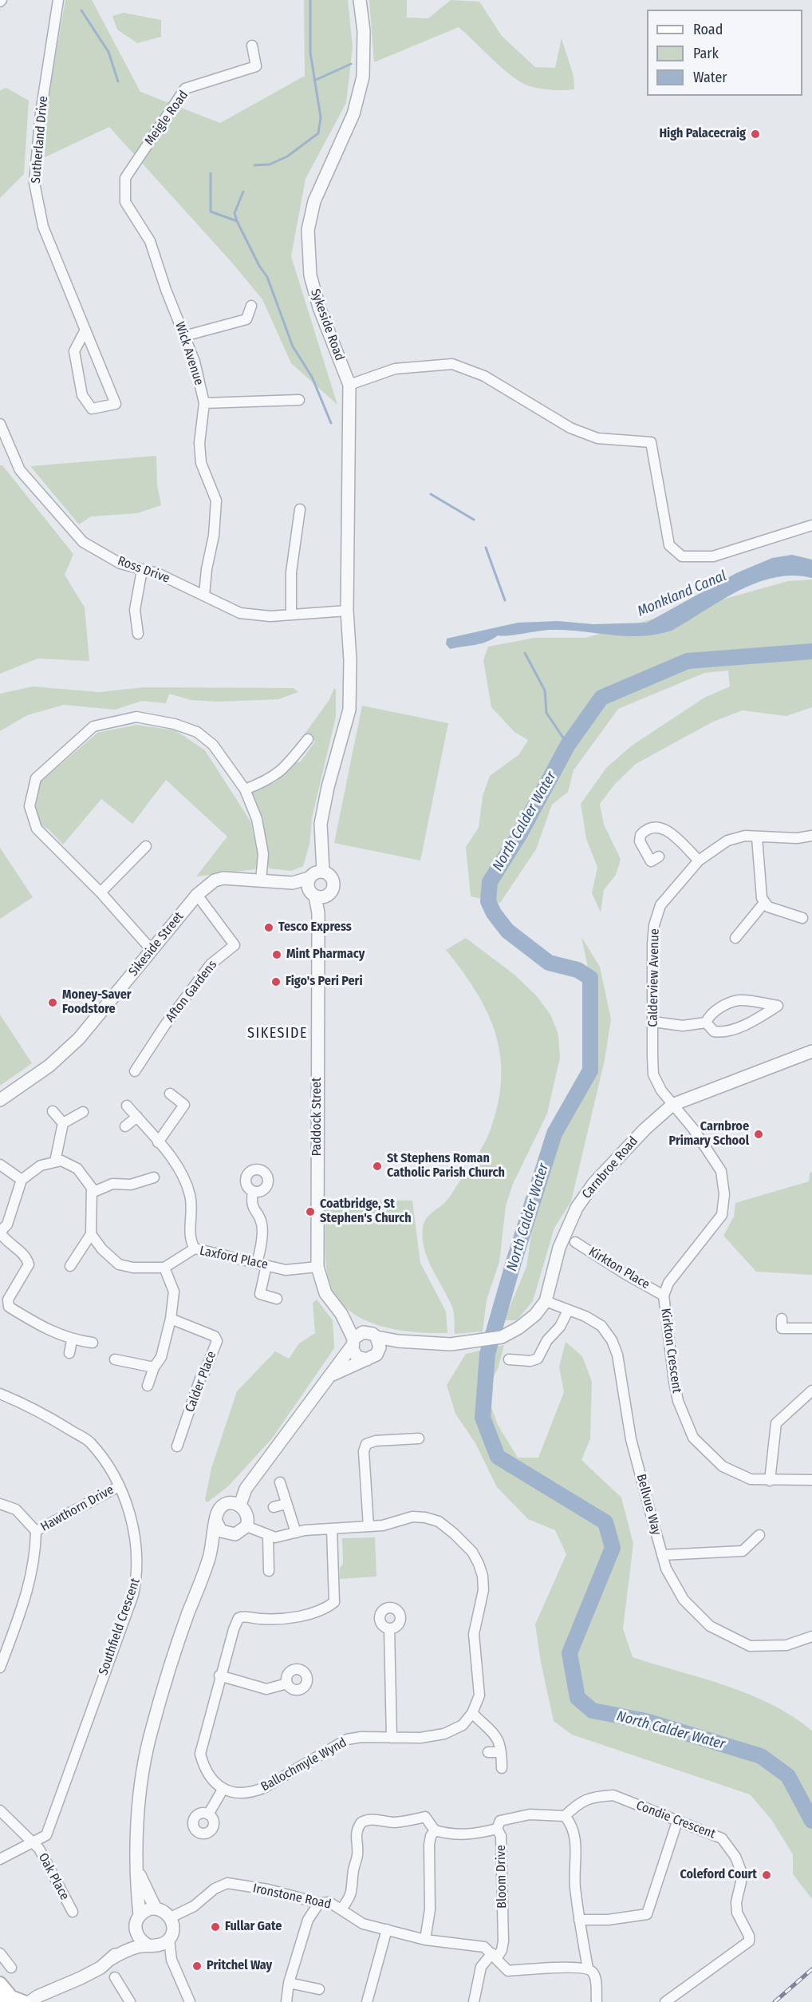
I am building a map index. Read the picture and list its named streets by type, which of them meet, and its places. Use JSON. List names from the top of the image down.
{
  "streets": {
    "street": [
      "Meigle Road",
      "Sutherland Drive",
      "Sykeside Road",
      "Wick Avenue",
      "Ross Drive",
      "Sikeside Street",
      "Calderview Avenue",
      "Afton Gardens",
      "Paddock Street",
      "Carnbroe Road",
      "Laxford Place",
      "Kirkton Place",
      "Kirkton Crescent",
      "Calder Place",
      "Bellvue Way",
      "Hawthorn Drive",
      "Southfield Crescent",
      "Ballochmyle Wynd",
      "Condie Crescent",
      "Oak Place",
      "Bloom Drive",
      "Ironstone Road"
    ]
  },
  "crossings": [
    ["Meigle Road", "Wick Avenue"],
    ["Sykeside Road", "Ross Drive"],
    ["Sykeside Road", "Paddock Street"],
    ["Wick Avenue", "Ross Drive"],
    ["Sikeside Street", "Afton Gardens"],
    ["Sikeside Street", "Paddock Street"],
    ["Calderview Avenue", "Carnbroe Road"],
    ["Calderview Avenue", "Kirkton Crescent"],
    ["Paddock Street", "Carnbroe Road"],
    ["Paddock Street", "Laxford Place"],
    ["Carnbroe Road", "Kirkton Crescent"],
    ["Carnbroe Road", "Bellvue Way"],
    ["Kirkton Place", "Kirkton Crescent"],
    ["Hawthorn Drive", "Southfield Crescent"],
    ["Southfield Crescent", "Oak Place"],
    ["Bloom Drive", "Ironstone Road"]
  ],
  "districts": ["SIKESIDE"],
  "water": ["Monkland Canal", "North Calder Water"],
  "places": [
    "High Palacecraig",
    "Tesco Express",
    "Mint Pharmacy",
    "Figo's Peri Peri",
    "Money-Saver Foodstore",
    "Carnbroe Primary School",
    "St Stephens Roman Catholic Parish Church",
    "Coatbridge, St Stephen's Church",
    "Coleford Court",
    "Fullar Gate",
    "Pritchel Way"
  ],
  "legend": ["Road", "Park", "Water"]
}
